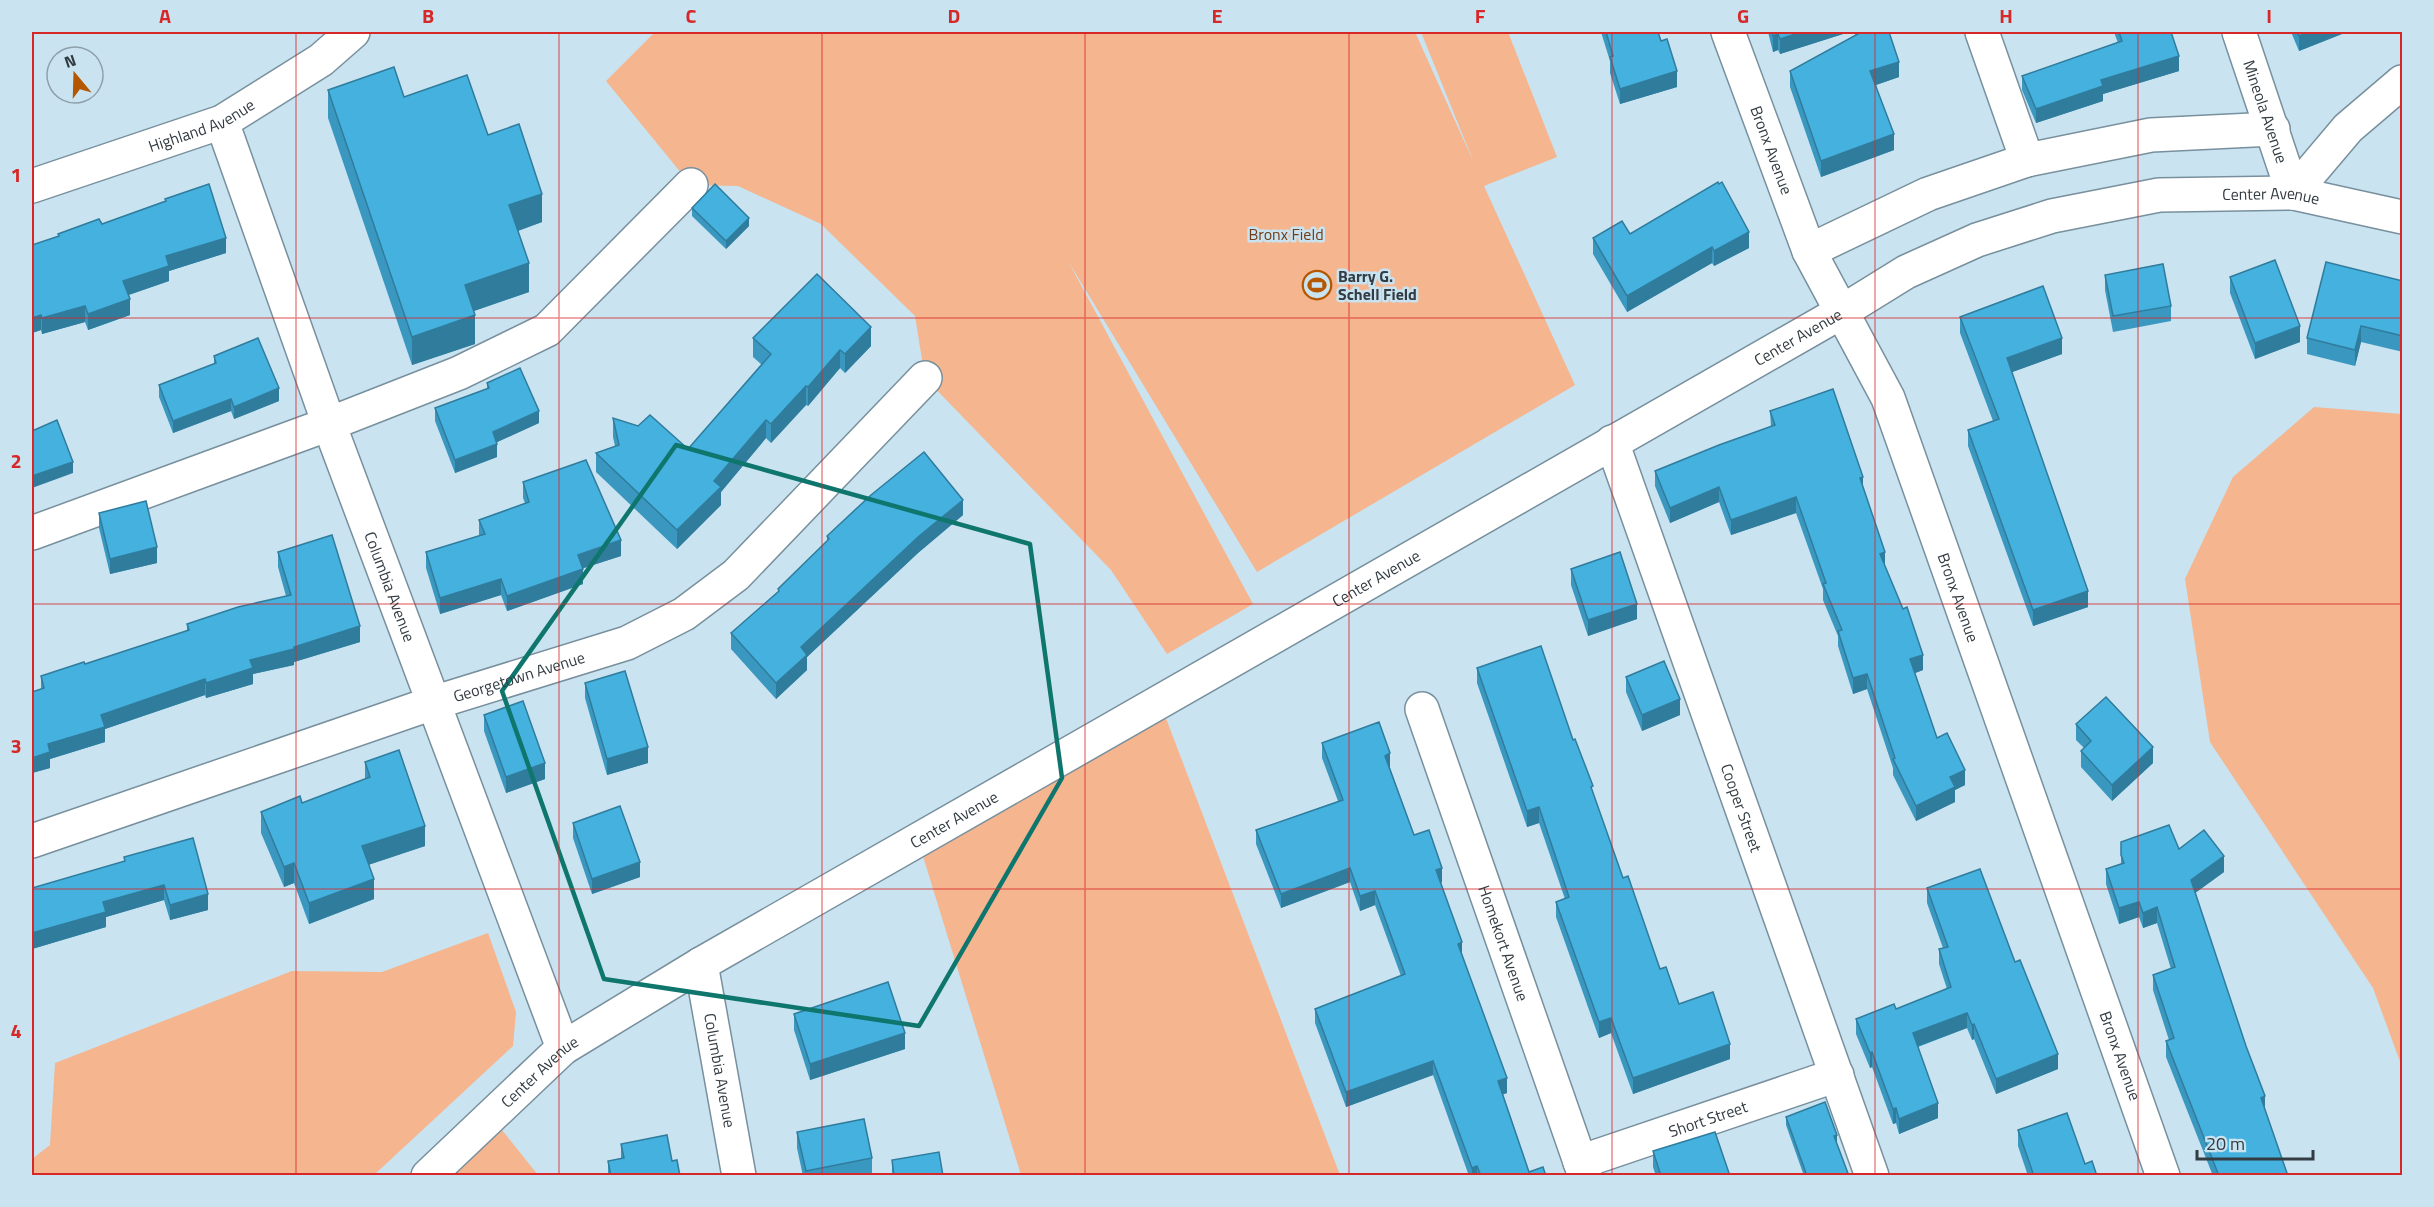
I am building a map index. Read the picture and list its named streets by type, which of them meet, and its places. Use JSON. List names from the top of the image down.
{
  "streets": {
    "street": [
      "Mineola Avenue",
      "Highland Avenue",
      "Bronx Avenue",
      "Center Avenue",
      "Columbia Avenue",
      "Georgetown Avenue",
      "Cooper Street",
      "Homekort Avenue",
      "Short Street"
    ]
  },
  "crossings": [
    ["Mineola Avenue", "Center Avenue"],
    ["Highland Avenue", "Columbia Avenue"],
    ["Bronx Avenue", "Center Avenue"],
    ["Center Avenue", "Columbia Avenue"],
    ["Center Avenue", "Cooper Street"],
    ["Columbia Avenue", "Georgetown Avenue"],
    ["Cooper Street", "Short Street"],
    ["Homekort Avenue", "Short Street"]
  ],
  "parks": ["Bronx Field"],
  "places": {
    "sports": ["Barry G. Schell Field"]
  },
  "scale_bar": "20 m",
  "north": "top",
  "grid": {
    "columns": [
      "A",
      "B",
      "C",
      "D",
      "E",
      "F",
      "G",
      "H",
      "I"
    ],
    "rows": [
      "1",
      "2",
      "3",
      "4"
    ]
  }
}
